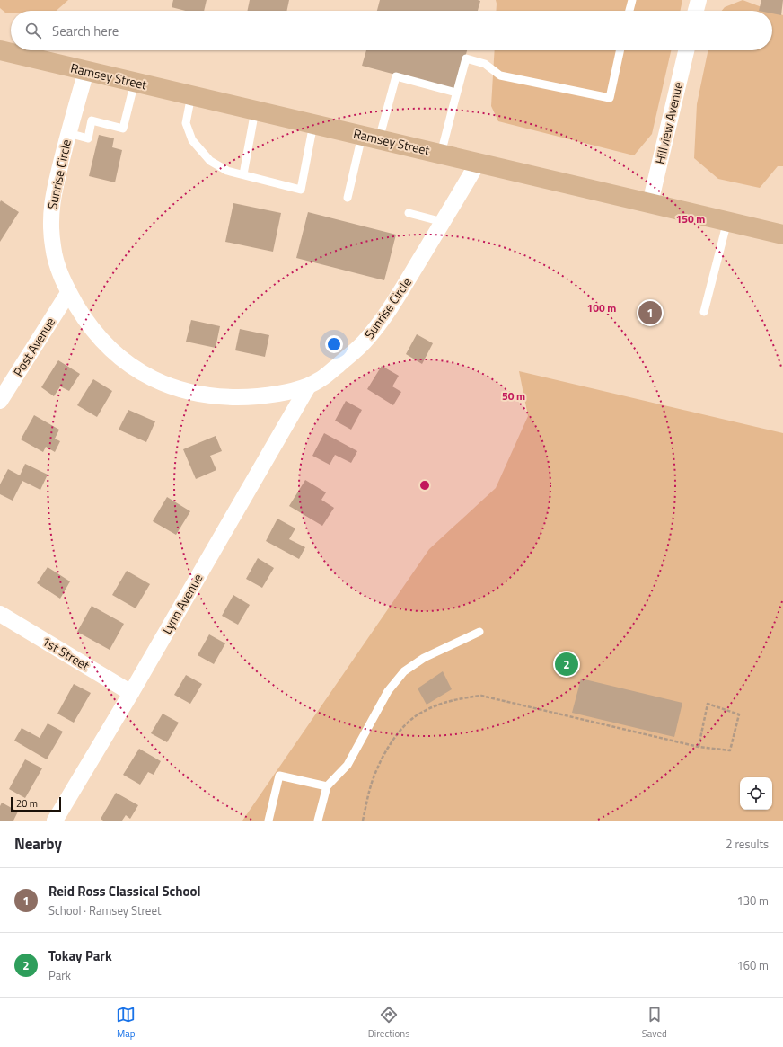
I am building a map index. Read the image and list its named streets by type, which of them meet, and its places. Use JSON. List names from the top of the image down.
{
  "streets": {
    "main road": ["Ramsey Street"],
    "street": [
      "Hillview Avenue",
      "Sunrise Circle",
      "Post Avenue",
      "Lynn Avenue",
      "1st Street"
    ]
  },
  "crossings": [
    ["Ramsey Street", "Hillview Avenue"],
    ["Ramsey Street", "Sunrise Circle"],
    ["Sunrise Circle", "Post Avenue"],
    ["Sunrise Circle", "Lynn Avenue"],
    ["Lynn Avenue", "1st Street"]
  ],
  "scale_bar": "20 m",
  "page": {
    "search": "Search here",
    "pins": ["1", "2"],
    "scale": "20 m",
    "heading": ["Nearby", "2 results"],
    "list": [
      {
        "mark": "1",
        "name": "Reid Ross Classical School",
        "note": "School · Ramsey Street",
        "value": "130 m"
      },
      {
        "mark": "2",
        "name": "Tokay Park",
        "note": "Park",
        "value": "160 m"
      }
    ],
    "nav": ["Map", "Directions", "Saved"]
  },
  "rings": ["150 m", "100 m", "50 m"]
}
